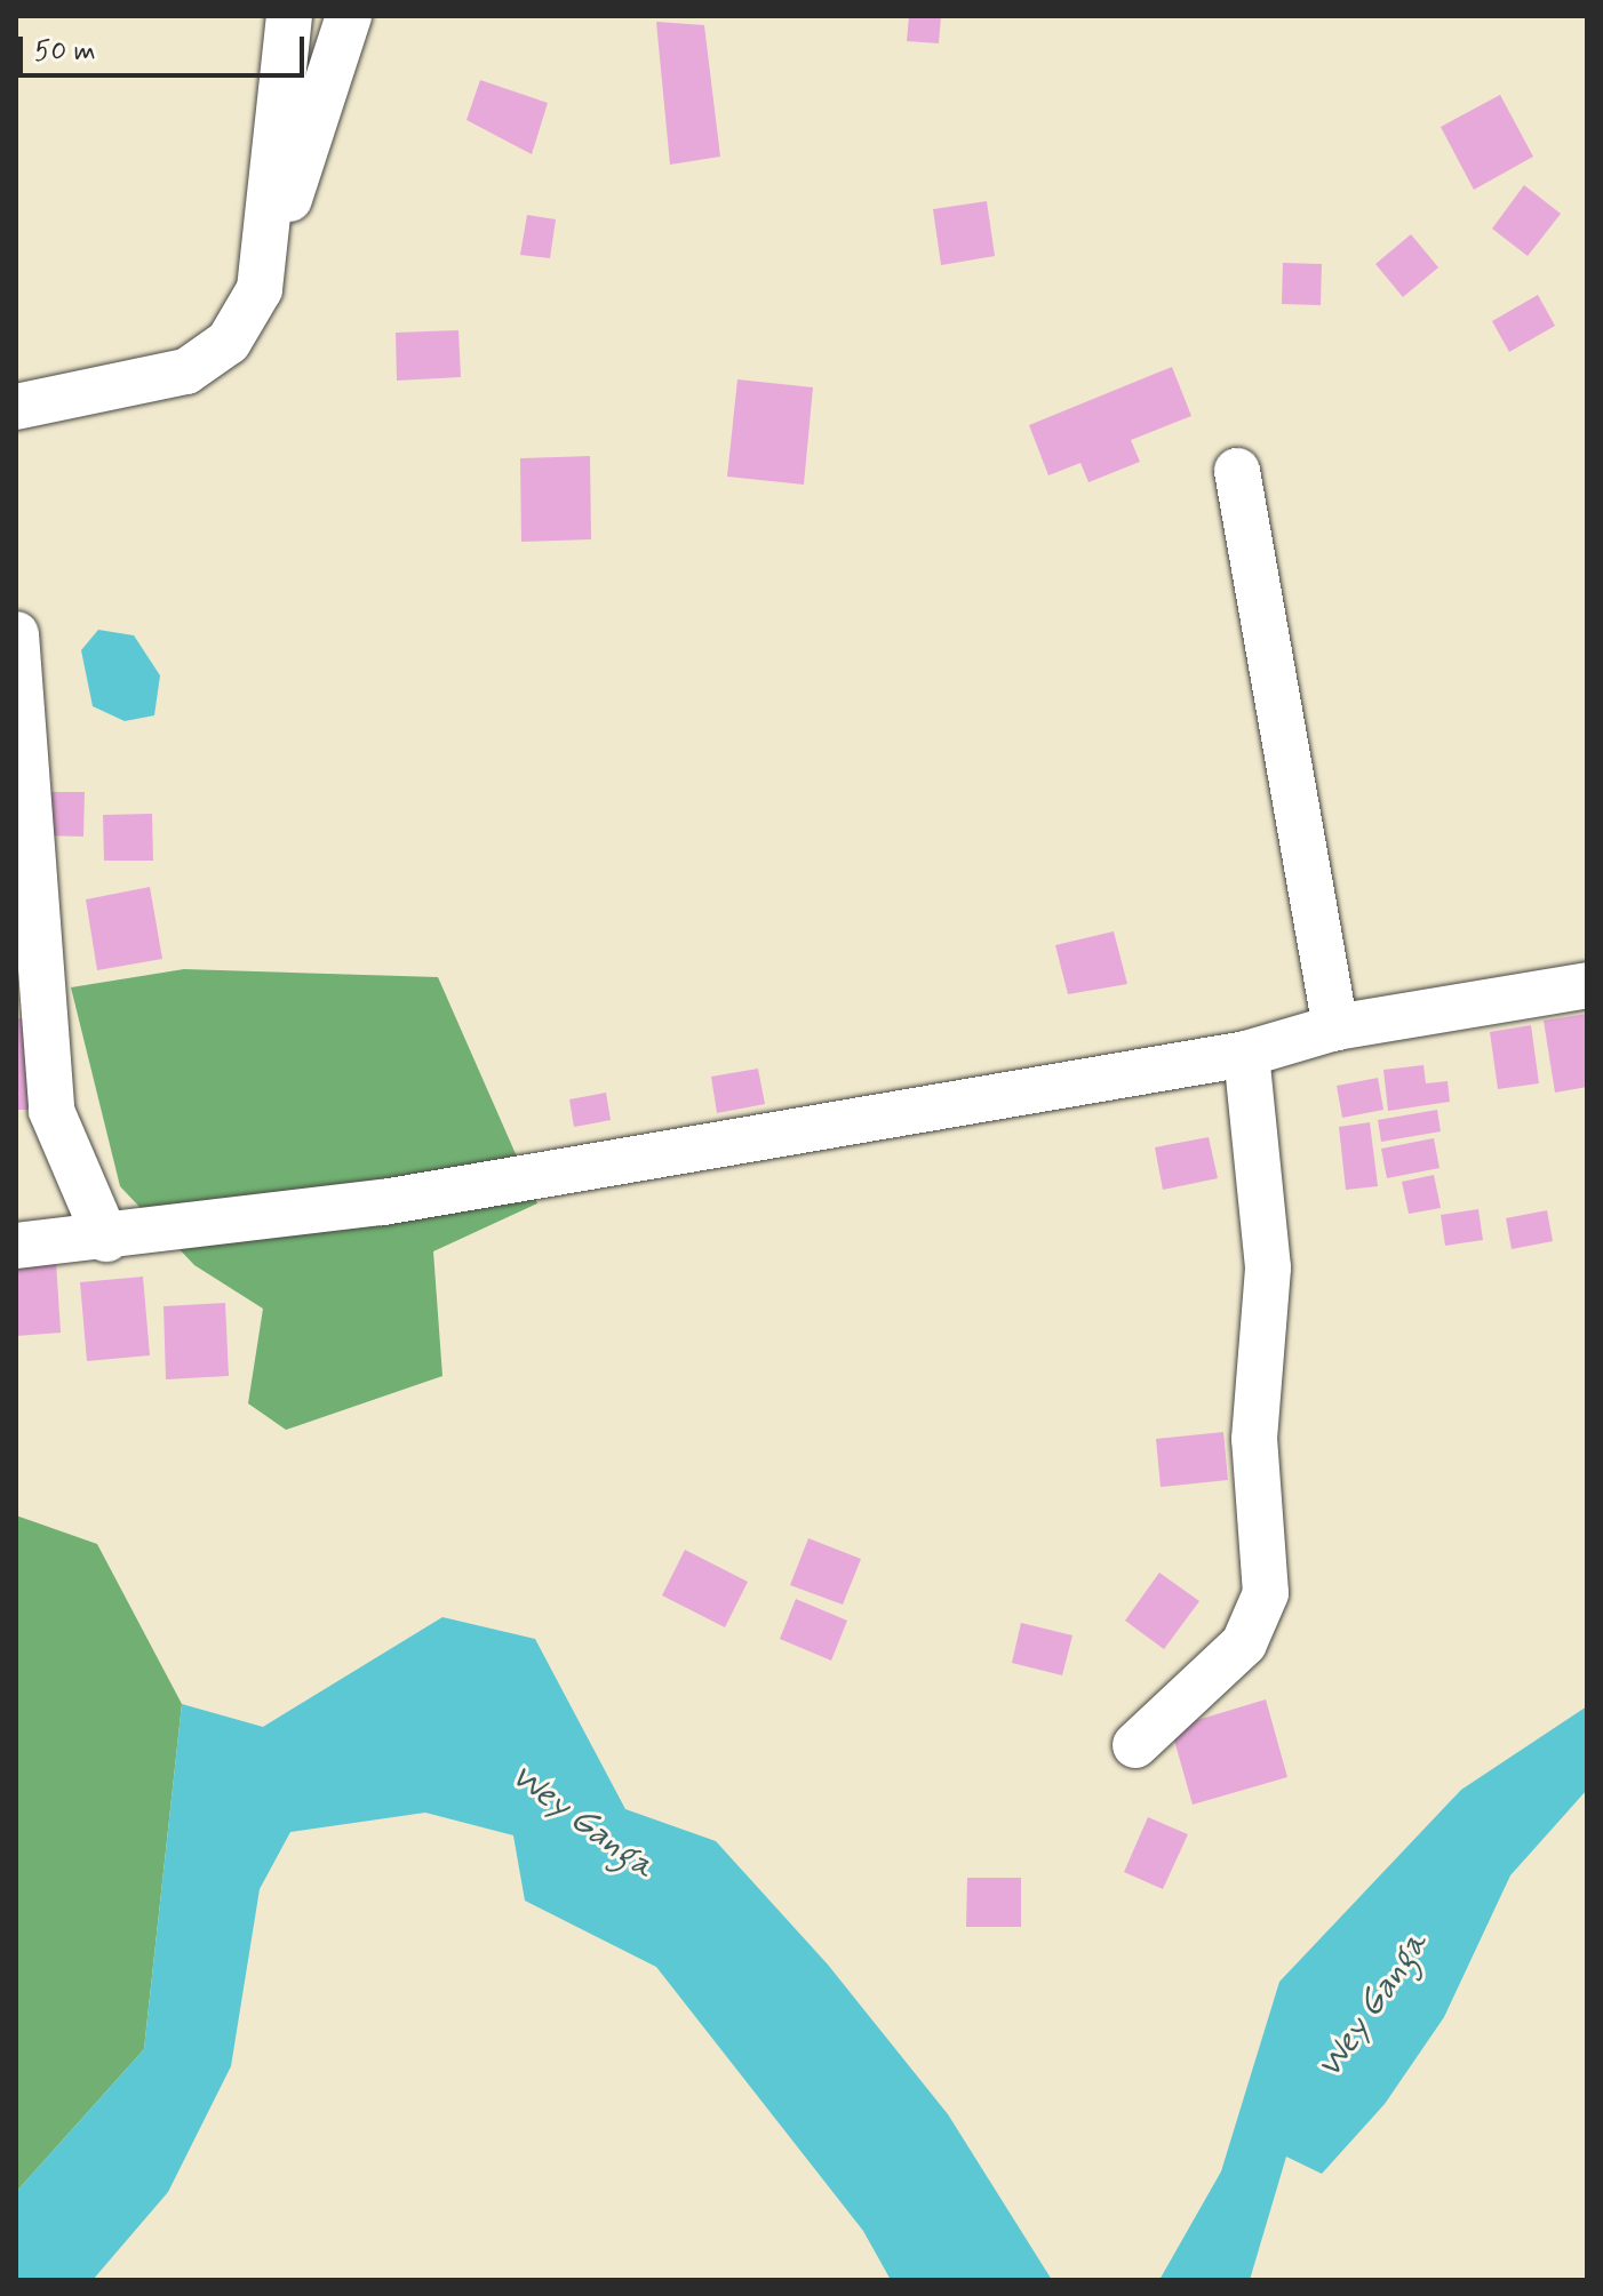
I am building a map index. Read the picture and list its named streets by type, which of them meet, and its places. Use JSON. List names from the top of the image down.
{
  "water": ["Wey Ganga"],
  "scale_bar": "50 m"
}
